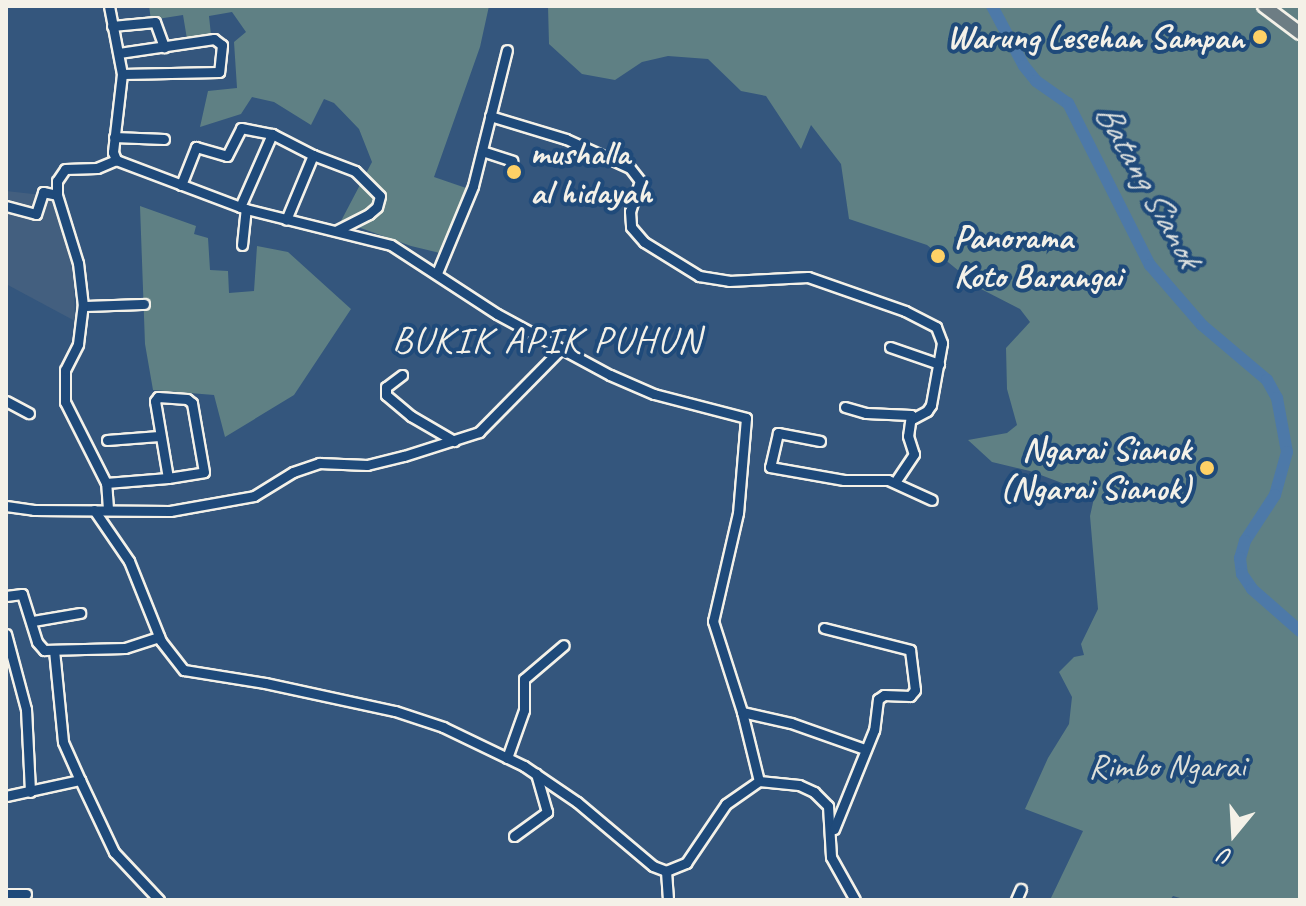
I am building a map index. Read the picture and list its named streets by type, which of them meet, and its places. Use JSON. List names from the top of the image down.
{
  "districts": ["BUKIK APIK PUHUN"],
  "water": ["Batang Sianok"],
  "parks": ["Rimbo Ngarai"],
  "places": [
    "Warung Lesehan Sampan",
    "mushalla al hidayah",
    "Panorama Koto Barangai",
    "Ngarai Sianok (Ngarai Sianok)"
  ],
  "north": "bottom"
}
